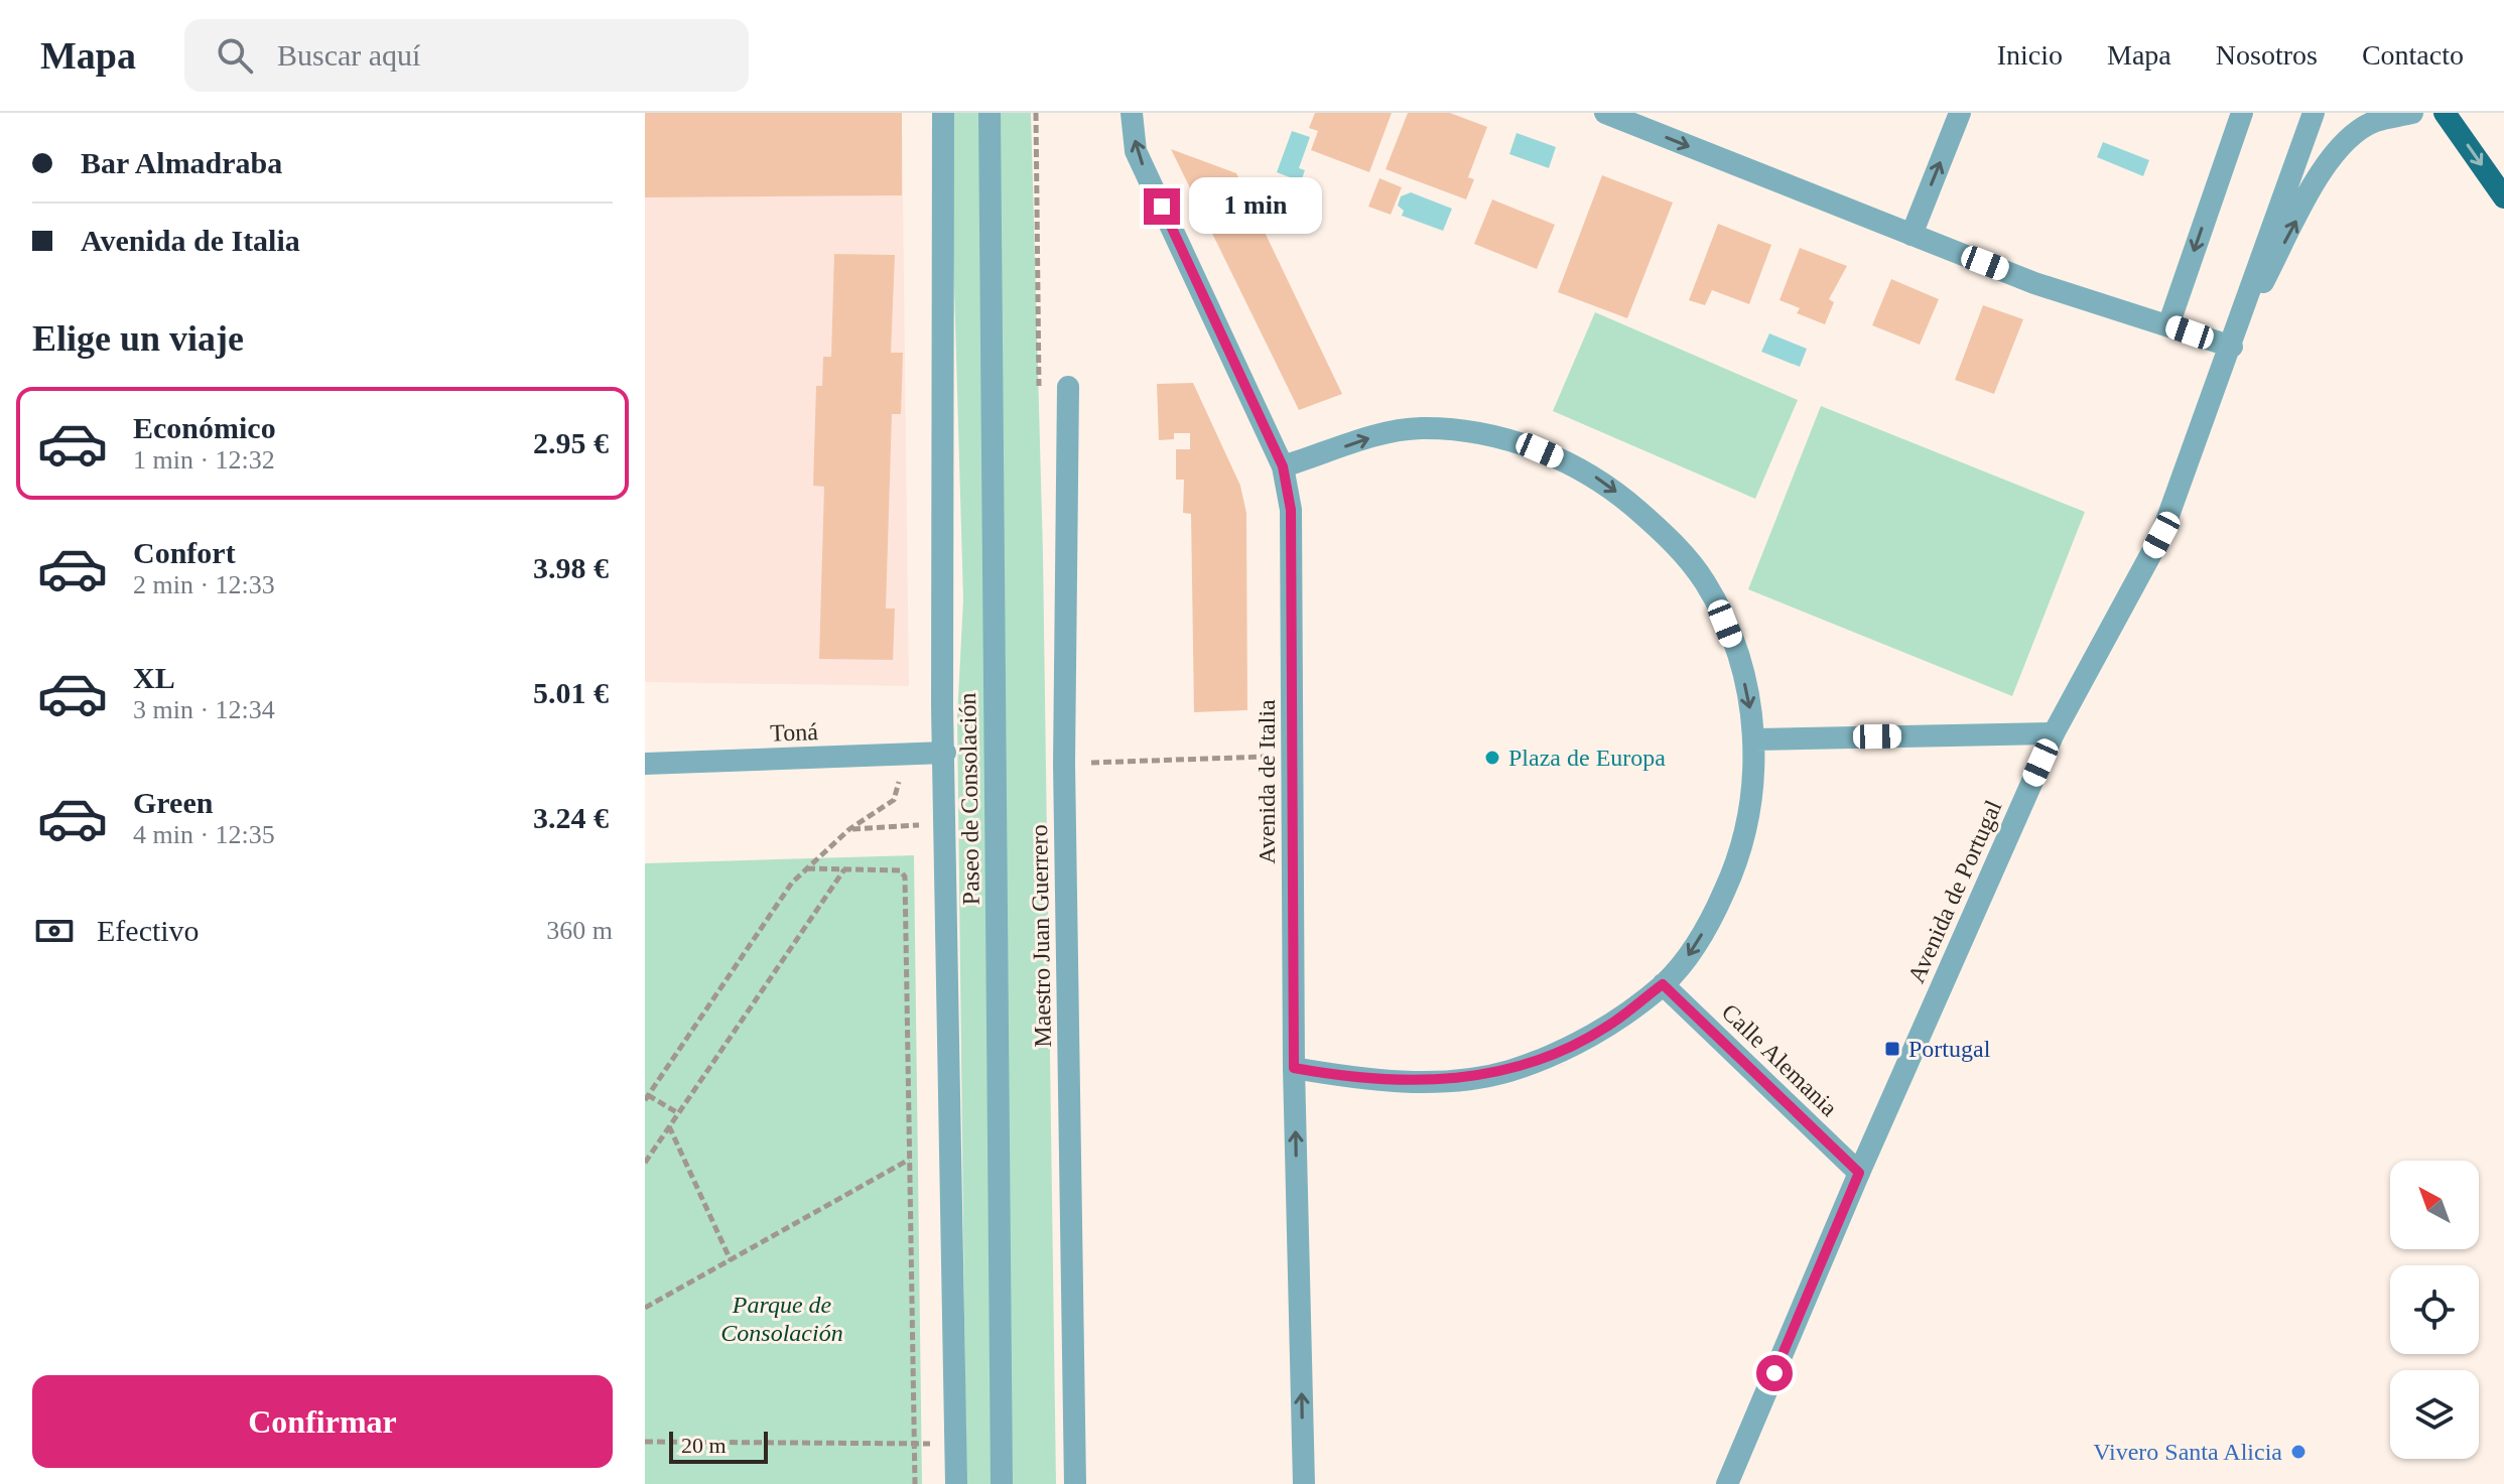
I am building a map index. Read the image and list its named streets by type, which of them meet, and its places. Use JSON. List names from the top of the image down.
{
  "streets": {
    "street": [
      "Toná",
      "Avenida de Italia",
      "Paseo de Consolación",
      "Avenida de Portugal",
      "Maestro Juan Guerrero",
      "Calle Alemania"
    ]
  },
  "crossings": [
    ["Toná", "Paseo de Consolación"],
    ["Avenida de Portugal", "Calle Alemania"]
  ],
  "one_way": ["Avenida de Italia"],
  "parks": ["Parque de Consolación"],
  "places": {
    "other": ["Plaza de Europa", "Vivero Santa Alicia"],
    "transit": ["Portugal"]
  },
  "scale_bar": "20 m",
  "north": "top left",
  "page": {
    "header": "Mapa",
    "search": "Buscar aquí",
    "nav": [
      "Inicio",
      "Mapa",
      "Nosotros",
      "Contacto"
    ],
    "banner": ["Bar Almadraba", "Avenida de Italia"],
    "bubble": "1 min",
    "heading": "Elige un viaje",
    "list": [
      {
        "name": "Económico",
        "note": "1 min · 12:32",
        "value": "2.95 €"
      },
      {
        "name": "Confort",
        "note": "2 min · 12:33",
        "value": "3.98 €"
      },
      {
        "name": "XL",
        "note": "3 min · 12:34",
        "value": "5.01 €"
      },
      {
        "name": "Green",
        "note": "4 min · 12:35",
        "value": "3.24 €"
      }
    ],
    "pay": ["Efectivo", "360 m"],
    "buttons": "Confirmar",
    "scale": "20 m"
  }
}
